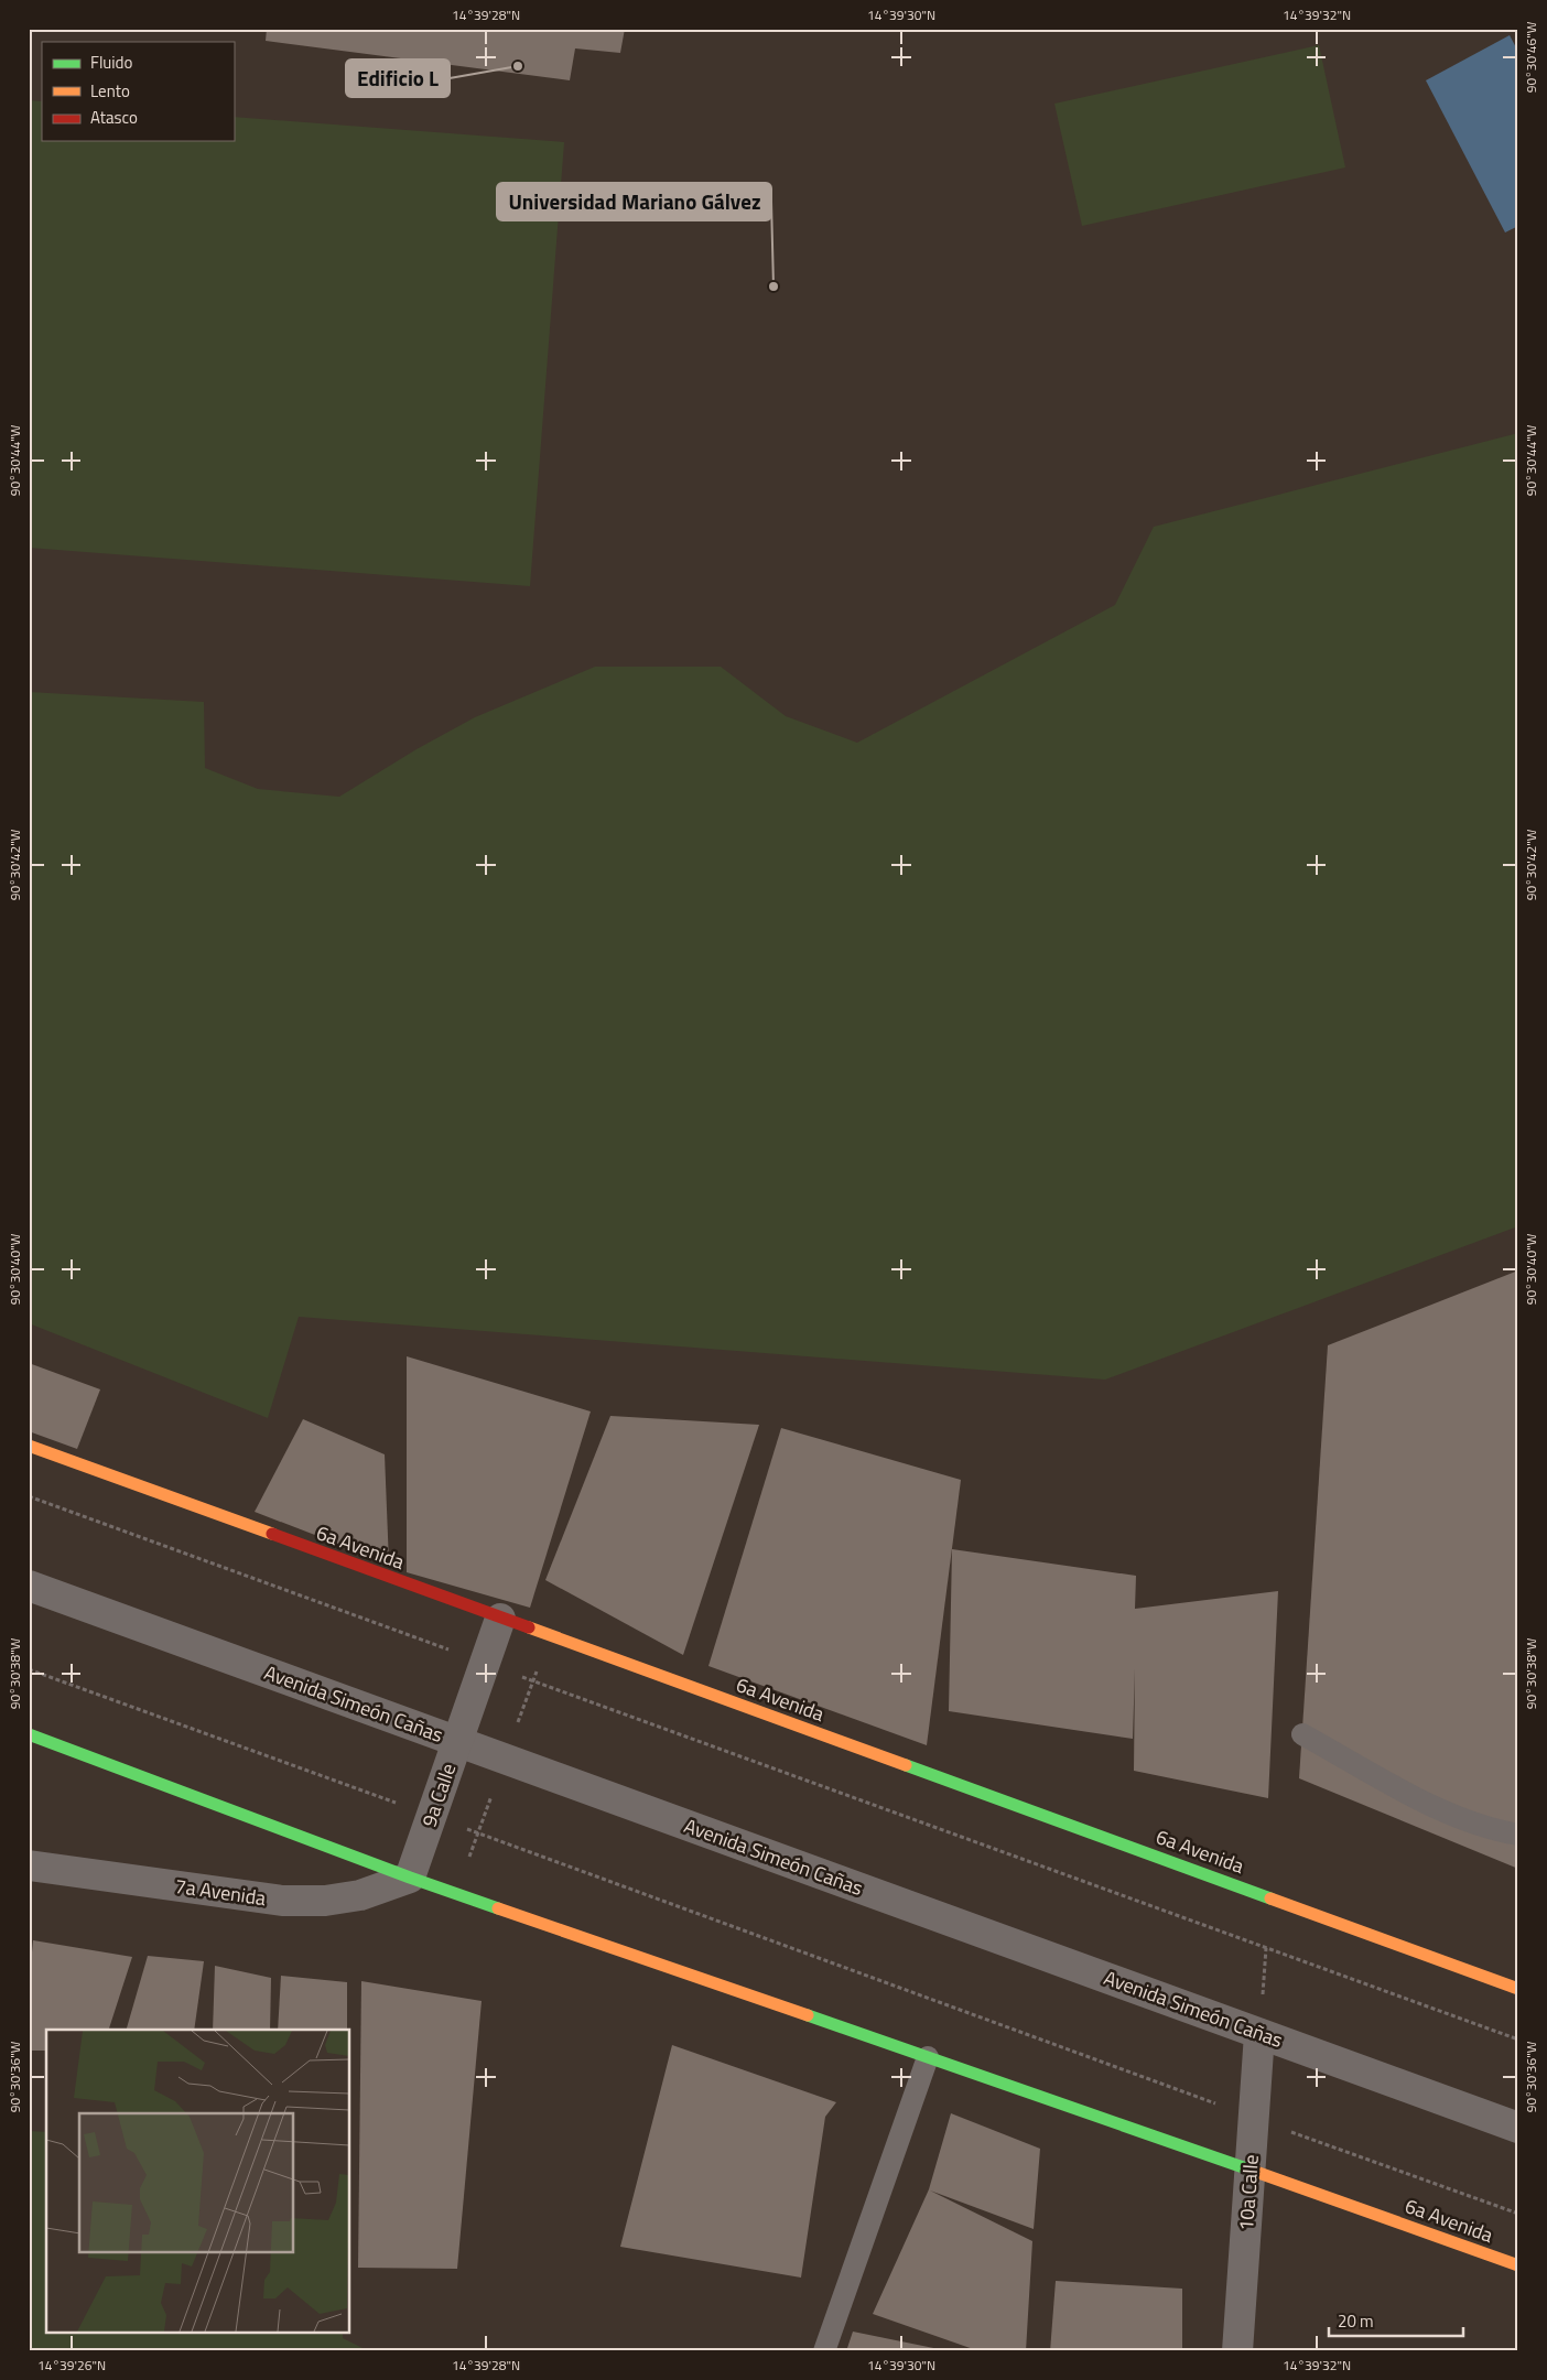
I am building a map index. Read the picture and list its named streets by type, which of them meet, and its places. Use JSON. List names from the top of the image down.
{
  "streets": {
    "street": [
      "6a Avenida",
      "Avenida Simeón Cañas",
      "9a Calle",
      "7a Avenida",
      "10a Calle"
    ]
  },
  "crossings": [
    ["6a Avenida", "9a Calle"],
    ["6a Avenida", "7a Avenida"],
    ["6a Avenida", "10a Calle"],
    ["Avenida Simeón Cañas", "9a Calle"],
    ["Avenida Simeón Cañas", "10a Calle"],
    ["9a Calle", "7a Avenida"]
  ],
  "places": ["Edificio L", "Universidad Mariano Gálvez"],
  "legend": ["Fluido", "Lento", "Atasco"],
  "scale_bar": "20 m",
  "coordinates": [
    "14°39'28\"N",
    "14°39'30\"N",
    "14°39'32\"N",
    "90°30'46\"W",
    "90°30'44\"W",
    "90°30'42\"W",
    "90°30'40\"W",
    "90°30'38\"W",
    "90°30'36\"W",
    "14°39'26\"N"
  ]
}
